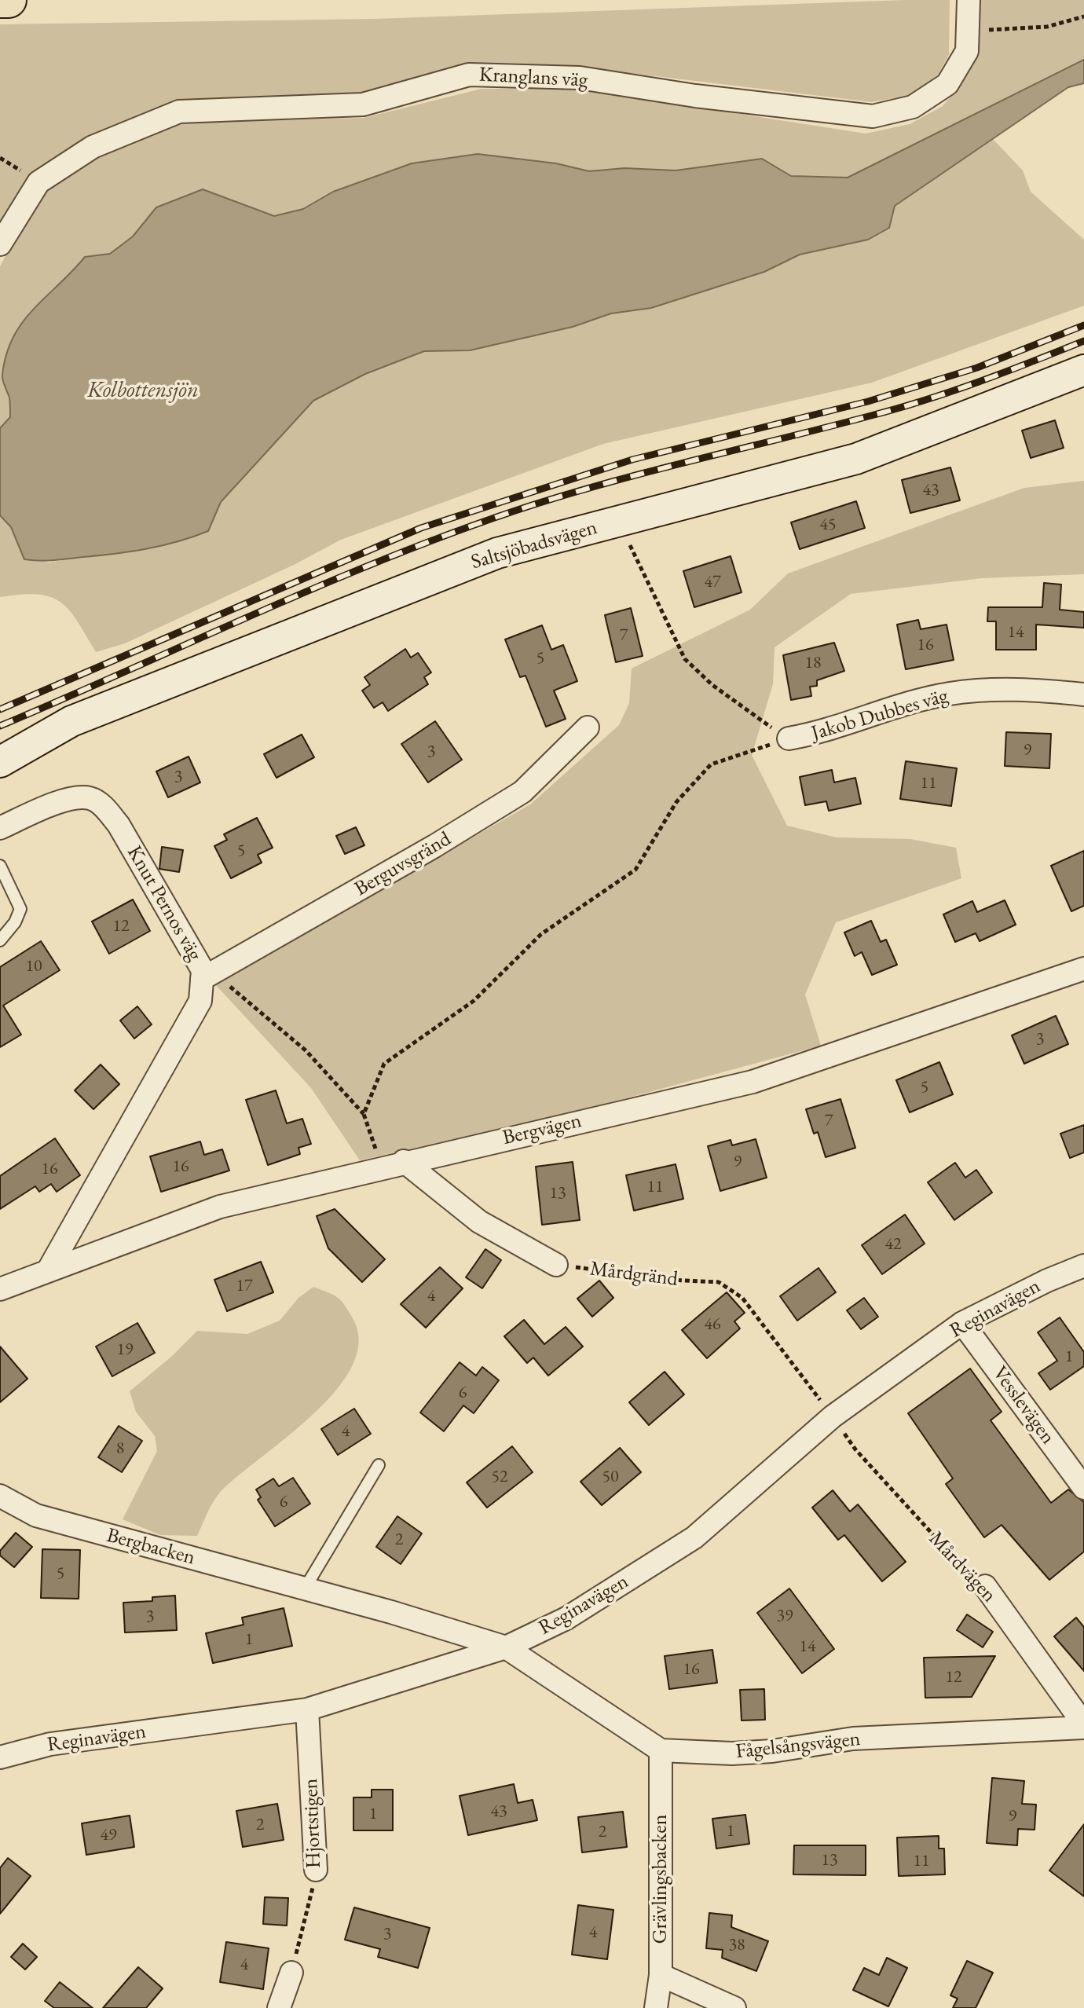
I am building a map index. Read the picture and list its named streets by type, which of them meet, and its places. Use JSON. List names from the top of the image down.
{
  "streets": {
    "street": [
      "Kranglans väg",
      "Saltsjöbadsvägen",
      "Jakob Dubbes väg",
      "Berguvsgränd",
      "Knut Pernos väg",
      "Bergvägen",
      "Reginavägen",
      "Vesslevägen",
      "Bergbacken",
      "Mårdvägen",
      "Fågelsångsvägen",
      "Hjortstigen",
      "Grävlingsbacken"
    ],
    "path": ["Mårdgränd"]
  },
  "crossings": [
    ["Berguvsgränd", "Knut Pernos väg"],
    ["Knut Pernos väg", "Bergvägen"],
    ["Mårdgränd", "Reginavägen"],
    ["Mårdgränd", "Mårdvägen"],
    ["Reginavägen", "Vesslevägen"],
    ["Reginavägen", "Bergbacken"],
    ["Reginavägen", "Mårdvägen"],
    ["Reginavägen", "Hjortstigen"],
    ["Mårdvägen", "Fågelsångsvägen"],
    ["Fågelsångsvägen", "Grävlingsbacken"]
  ],
  "water": ["Kolbottensjön"],
  "house_numbers": [
    "43",
    "45",
    "47",
    "14",
    "7",
    "16",
    "5",
    "18",
    "9",
    "3",
    "3",
    "11",
    "5",
    "12",
    "10",
    "3",
    "5",
    "7",
    "9",
    "16",
    "16",
    "11",
    "13",
    "42",
    "17",
    "4",
    "46",
    "19",
    "1",
    "6",
    "4",
    "8",
    "52",
    "50",
    "6",
    "2",
    "5",
    "39",
    "3",
    "1",
    "14",
    "16",
    "12",
    "43",
    "1",
    "9",
    "2",
    "1",
    "2",
    "49",
    "13",
    "11",
    "4",
    "3",
    "38",
    "4"
  ]
}
